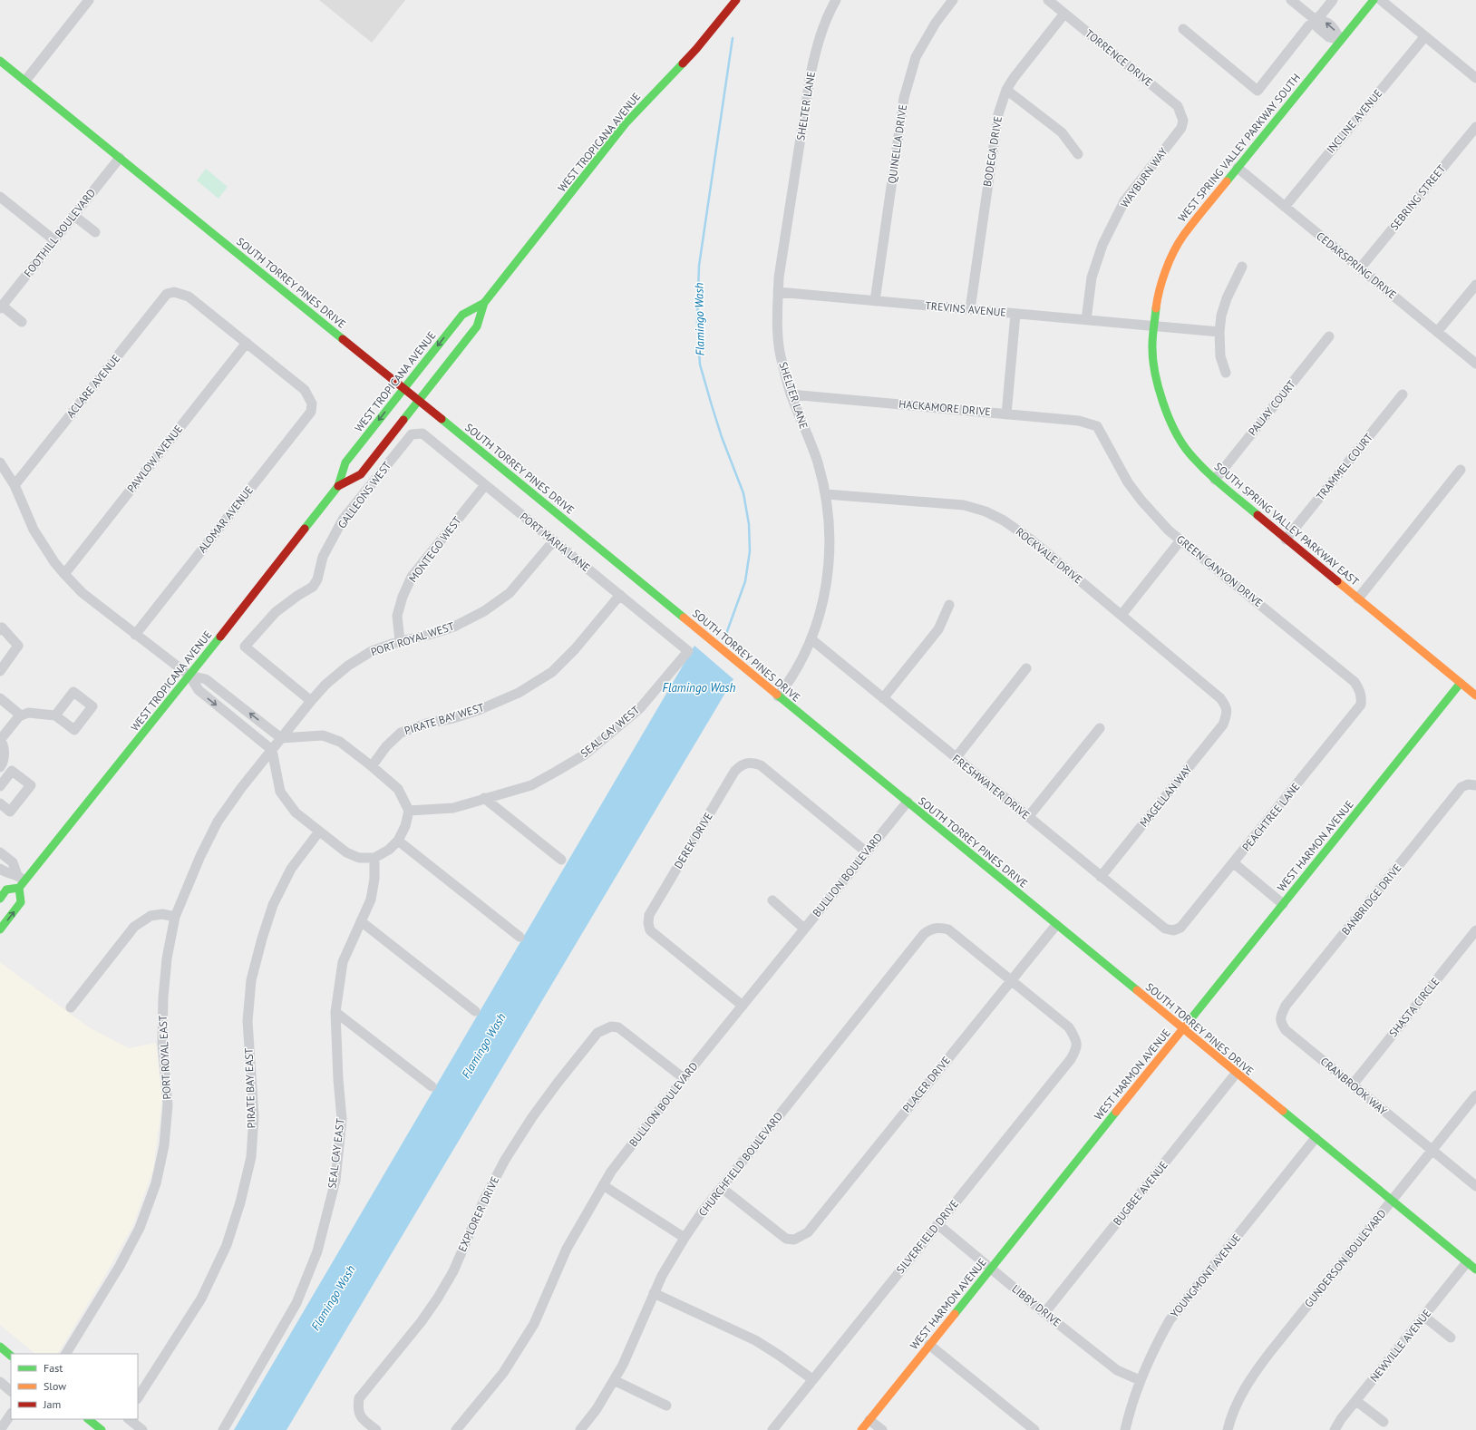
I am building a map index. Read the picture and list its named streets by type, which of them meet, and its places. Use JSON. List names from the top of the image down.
{
  "streets": {
    "main road": [
      "WEST TROPICANA AVENUE",
      "WEST SPRING VALLEY PARKWAY SOUTH",
      "SOUTH TORREY PINES DRIVE",
      "SOUTH SPRING VALLEY PARKWAY EAST",
      "WEST HARMON AVENUE"
    ],
    "street": [
      "TORRENCE DRIVE",
      "SHELTER LANE",
      "INCLINE AVENUE",
      "QUINELLA DRIVE",
      "BODEGA DRIVE",
      "WAYBURN WAY",
      "SEBRING STREET",
      "FOOTHILL BOULEVARD",
      "CEDARSPRING DRIVE",
      "TREVINS AVENUE",
      "ACLARE AVENUE",
      "HACKAMORE DRIVE",
      "PALJAY COURT",
      "PAWLOW AVENUE",
      "TRAMMEL COURT",
      "GALLEONS WEST",
      "ALOMAR AVENUE",
      "PORT MARIA LANE",
      "MONTEGO WEST",
      "ROCKVALE DRIVE",
      "GREEN CANYON DRIVE",
      "PORT ROYAL WEST",
      "PIRATE BAY WEST",
      "SEAL CAY WEST",
      "FRESHWATER DRIVE",
      "MAGELLAN WAY",
      "PEACHTREE LANE",
      "DEREK DRIVE",
      "BULLION BOULEVARD",
      "BANBRIDGE DRIVE",
      "SHASTA CIRCLE",
      "PORT ROYAL EAST",
      "PLACER DRIVE",
      "CRANBROOK WAY",
      "PIRATE BAY EAST",
      "SEAL CAY EAST",
      "CHURCHFIELD BOULEVARD",
      "BUGBEE AVENUE",
      "EXPLORER DRIVE",
      "SILVERFIELD DRIVE",
      "GUNDERSON BOULEVARD",
      "YOUNGMONT AVENUE",
      "LIBBY DRIVE",
      "NEWVILLE AVENUE"
    ]
  },
  "crossings": [
    ["TORRENCE DRIVE", "BODEGA DRIVE"],
    ["TORRENCE DRIVE", "WAYBURN WAY"],
    ["SHELTER LANE", "SOUTH TORREY PINES DRIVE"],
    ["SHELTER LANE", "TREVINS AVENUE"],
    ["SHELTER LANE", "HACKAMORE DRIVE"],
    ["SHELTER LANE", "ROCKVALE DRIVE"],
    ["SHELTER LANE", "FRESHWATER DRIVE"],
    ["INCLINE AVENUE", "CEDARSPRING DRIVE"],
    ["WEST TROPICANA AVENUE", "SOUTH TORREY PINES DRIVE"],
    ["QUINELLA DRIVE", "TREVINS AVENUE"],
    ["WEST SPRING VALLEY PARKWAY SOUTH", "CEDARSPRING DRIVE"],
    ["WEST SPRING VALLEY PARKWAY SOUTH", "TREVINS AVENUE"],
    ["WEST SPRING VALLEY PARKWAY SOUTH", "SOUTH SPRING VALLEY PARKWAY EAST"],
    ["BODEGA DRIVE", "TREVINS AVENUE"],
    ["WAYBURN WAY", "TREVINS AVENUE"],
    ["SEBRING STREET", "CEDARSPRING DRIVE"],
    ["FOOTHILL BOULEVARD", "SOUTH TORREY PINES DRIVE"],
    ["SOUTH TORREY PINES DRIVE", "WEST HARMON AVENUE"],
    ["SOUTH TORREY PINES DRIVE", "BULLION BOULEVARD"],
    ["SOUTH TORREY PINES DRIVE", "PLACER DRIVE"],
    ["SOUTH TORREY PINES DRIVE", "BUGBEE AVENUE"],
    ["SOUTH TORREY PINES DRIVE", "GUNDERSON BOULEVARD"],
    ["SOUTH TORREY PINES DRIVE", "YOUNGMONT AVENUE"],
    ["SOUTH TORREY PINES DRIVE", "NEWVILLE AVENUE"],
    ["TREVINS AVENUE", "SOUTH SPRING VALLEY PARKWAY EAST"],
    ["ACLARE AVENUE", "PAWLOW AVENUE"],
    ["ACLARE AVENUE", "ALOMAR AVENUE"],
    ["HACKAMORE DRIVE", "GREEN CANYON DRIVE"],
    ["PALJAY COURT", "SOUTH SPRING VALLEY PARKWAY EAST"],
    ["PAWLOW AVENUE", "ALOMAR AVENUE"],
    ["TRAMMEL COURT", "SOUTH SPRING VALLEY PARKWAY EAST"],
    ["GALLEONS WEST", "PORT MARIA LANE"],
    ["GALLEONS WEST", "PORT ROYAL WEST"],
    ["SOUTH SPRING VALLEY PARKWAY EAST", "WEST HARMON AVENUE"],
    ["PORT MARIA LANE", "MONTEGO WEST"],
    ["PORT MARIA LANE", "PORT ROYAL WEST"],
    ["PORT MARIA LANE", "PIRATE BAY WEST"],
    ["PORT MARIA LANE", "SEAL CAY WEST"],
    ["MONTEGO WEST", "PORT ROYAL WEST"],
    ["ROCKVALE DRIVE", "MAGELLAN WAY"],
    ["GREEN CANYON DRIVE", "PEACHTREE LANE"],
    ["PORT ROYAL WEST", "PORT ROYAL EAST"],
    ["FRESHWATER DRIVE", "MAGELLAN WAY"],
    ["FRESHWATER DRIVE", "PEACHTREE LANE"],
    ["DEREK DRIVE", "BULLION BOULEVARD"],
    ["WEST HARMON AVENUE", "LIBBY DRIVE"],
    ["BULLION BOULEVARD", "EXPLORER DRIVE"],
    ["BANBRIDGE DRIVE", "CRANBROOK WAY"],
    ["SHASTA CIRCLE", "CRANBROOK WAY"],
    ["PLACER DRIVE", "CHURCHFIELD BOULEVARD"],
    ["PLACER DRIVE", "SILVERFIELD DRIVE"],
    ["CRANBROOK WAY", "GUNDERSON BOULEVARD"],
    ["CHURCHFIELD BOULEVARD", "SILVERFIELD DRIVE"],
    ["BUGBEE AVENUE", "LIBBY DRIVE"],
    ["SILVERFIELD DRIVE", "LIBBY DRIVE"],
    ["YOUNGMONT AVENUE", "LIBBY DRIVE"]
  ],
  "water": ["Flamingo Wash"],
  "legend": ["Fast", "Slow", "Jam"]
}
